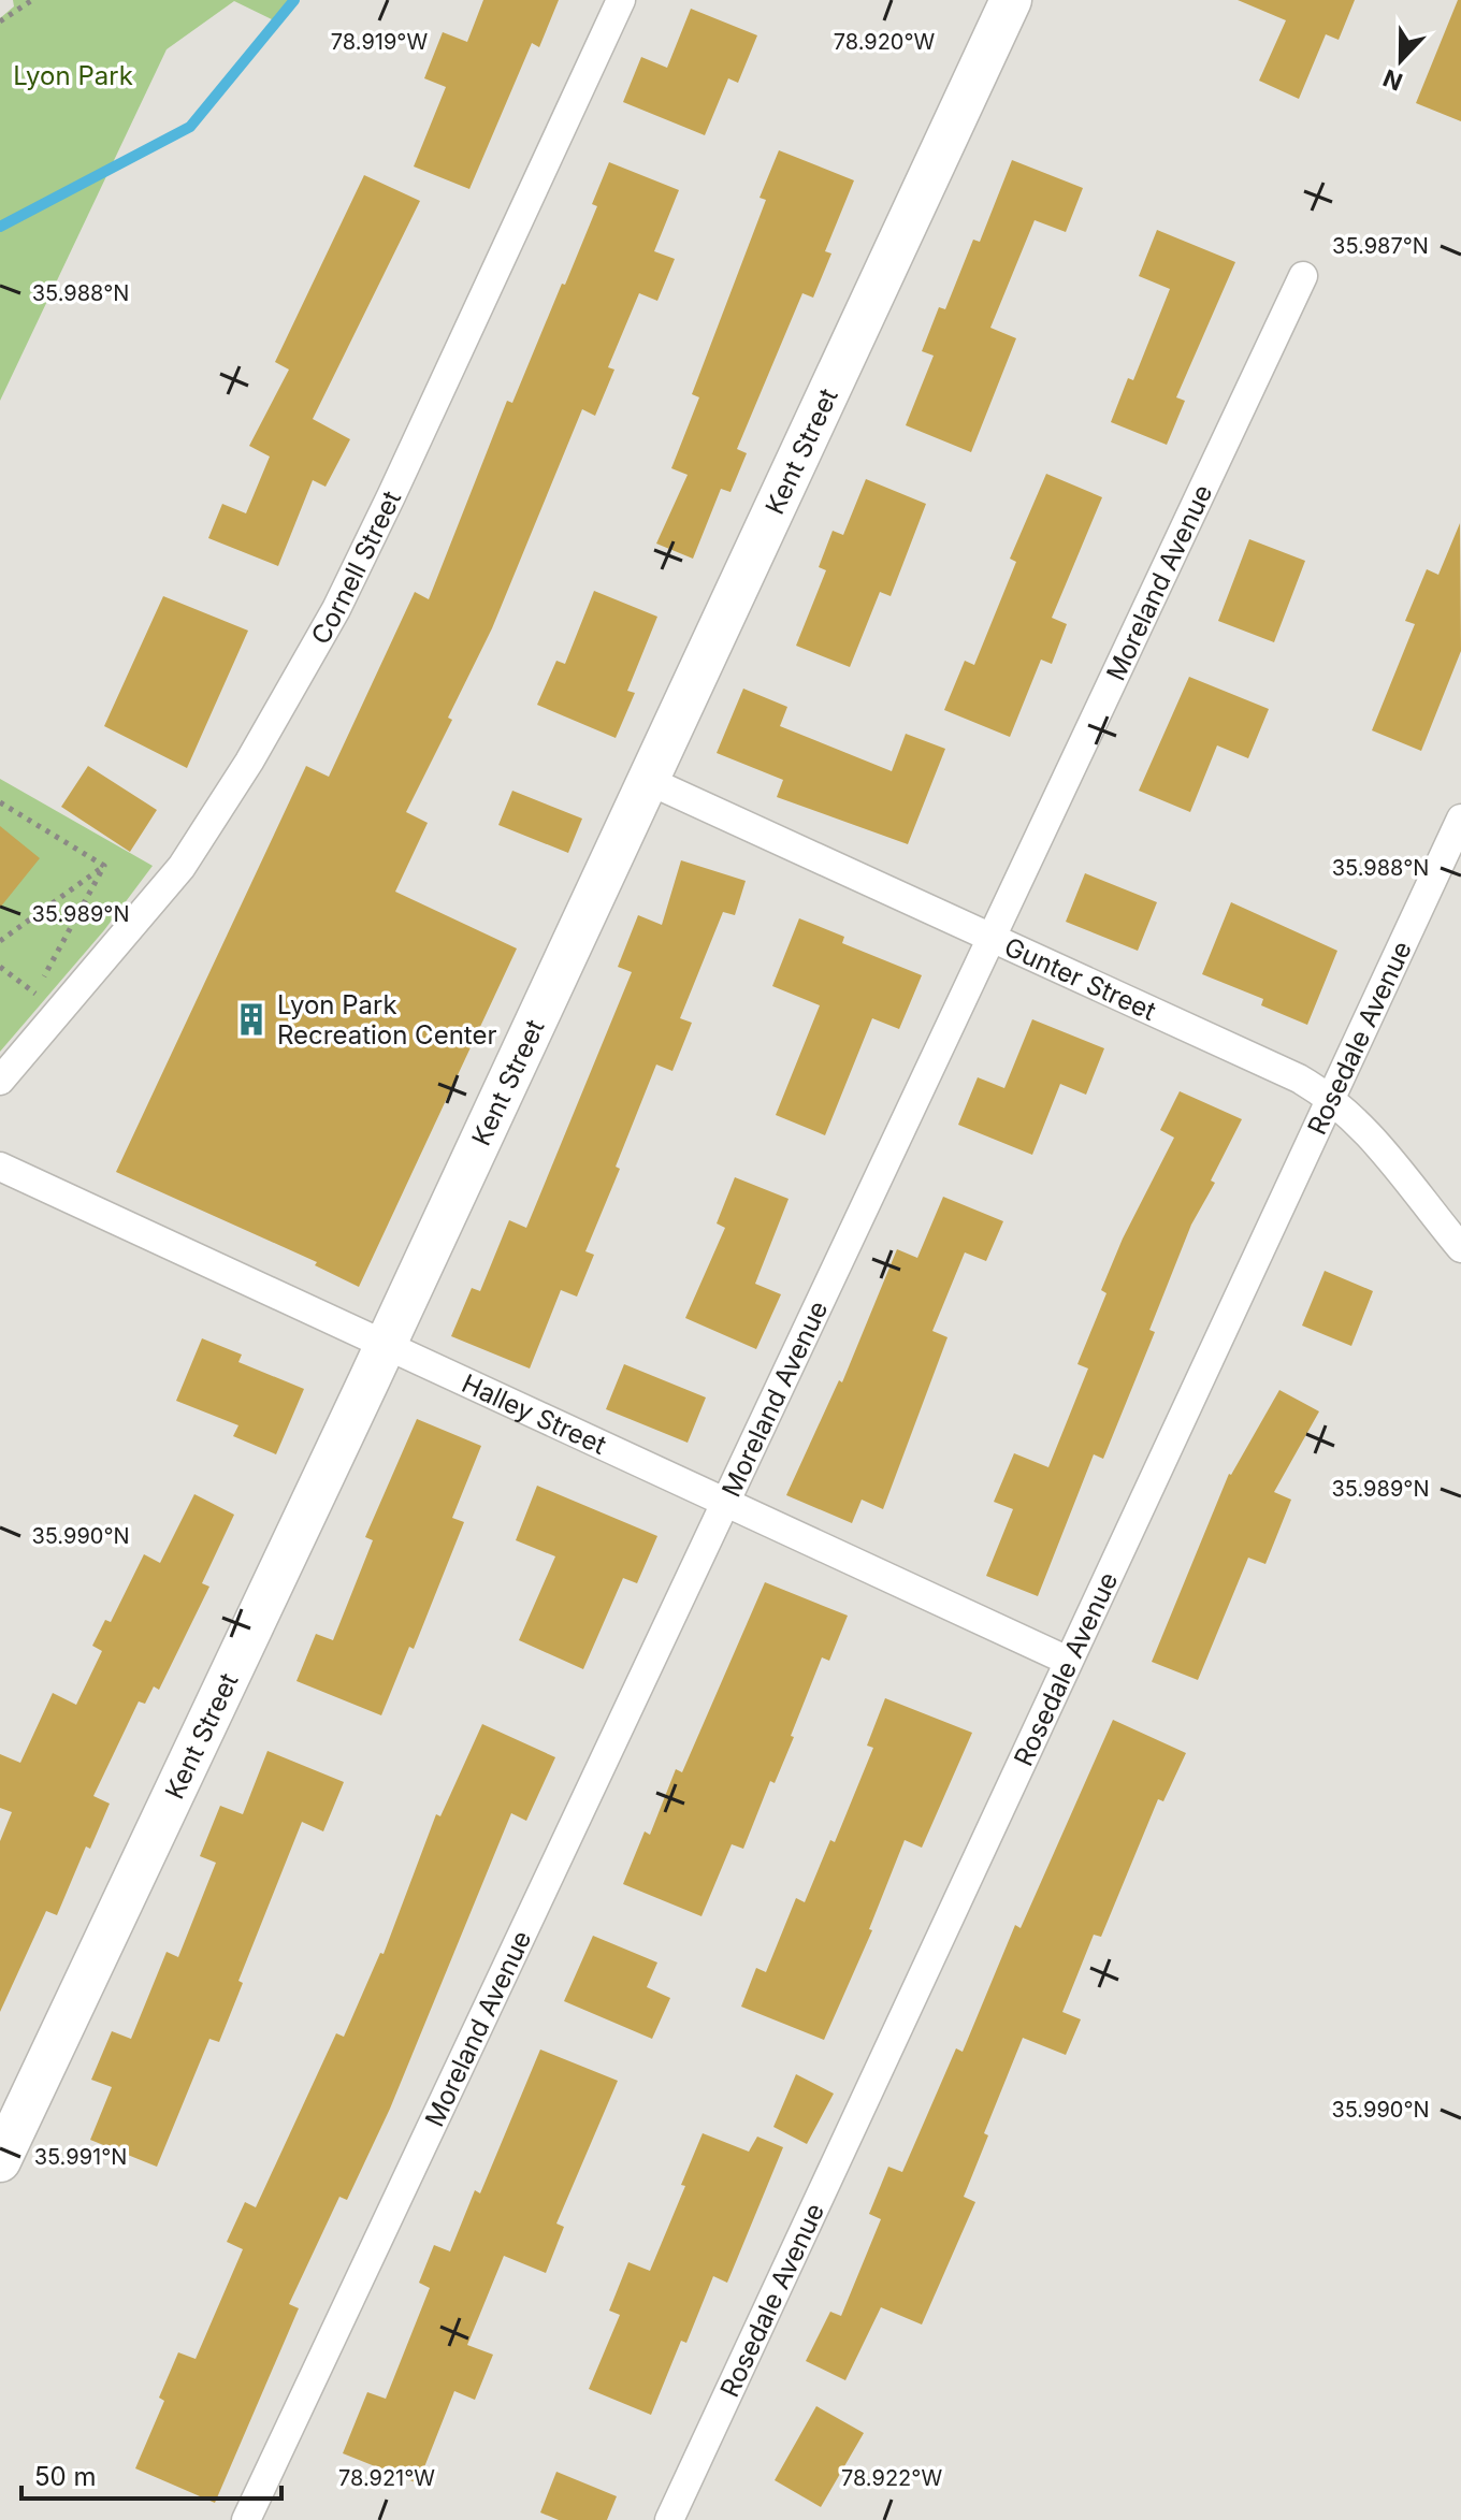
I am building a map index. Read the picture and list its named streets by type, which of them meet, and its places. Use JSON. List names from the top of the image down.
{
  "streets": {
    "street": [
      "Kent Street",
      "Cornell Street",
      "Moreland Avenue",
      "Gunter Street",
      "Rosedale Avenue",
      "Halley Street"
    ]
  },
  "crossings": [
    ["Kent Street", "Gunter Street"],
    ["Kent Street", "Halley Street"],
    ["Moreland Avenue", "Gunter Street"],
    ["Moreland Avenue", "Halley Street"],
    ["Gunter Street", "Rosedale Avenue"],
    ["Rosedale Avenue", "Halley Street"]
  ],
  "parks": ["Lyon Park"],
  "places": {
    "building": ["Lyon Park Recreation Center"]
  },
  "scale_bar": "50 m",
  "north": "bottom",
  "coordinates": [
    "78.919°W",
    "78.920°W",
    "35.987°N",
    "35.988°N",
    "35.989°N",
    "35.990°N",
    "35.991°N",
    "78.921°W",
    "78.922°W"
  ]
}
